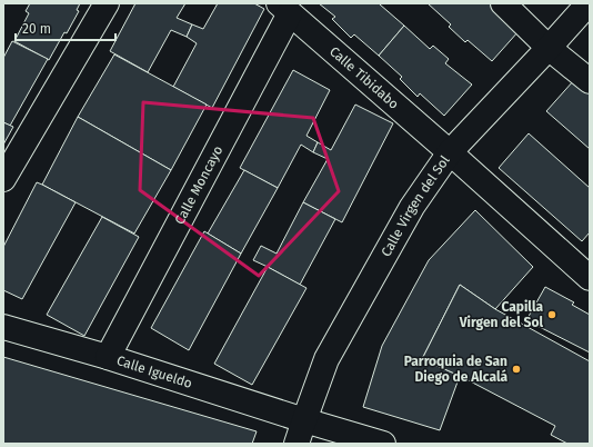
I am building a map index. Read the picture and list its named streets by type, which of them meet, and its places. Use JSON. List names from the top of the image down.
{
  "streets": {
    "street": [
      "Calle Tibidabo",
      "Calle Moncayo",
      "Calle Virgen del Sol",
      "Calle Igueldo"
    ]
  },
  "crossings": [
    ["Calle Tibidabo", "Calle Moncayo"],
    ["Calle Tibidabo", "Calle Virgen del Sol"],
    ["Calle Moncayo", "Calle Igueldo"],
    ["Calle Virgen del Sol", "Calle Igueldo"]
  ],
  "places": ["Capilla Virgen del Sol", "Parroquia de San Diego de Alcalá"],
  "scale_bar": "20 m"
}
